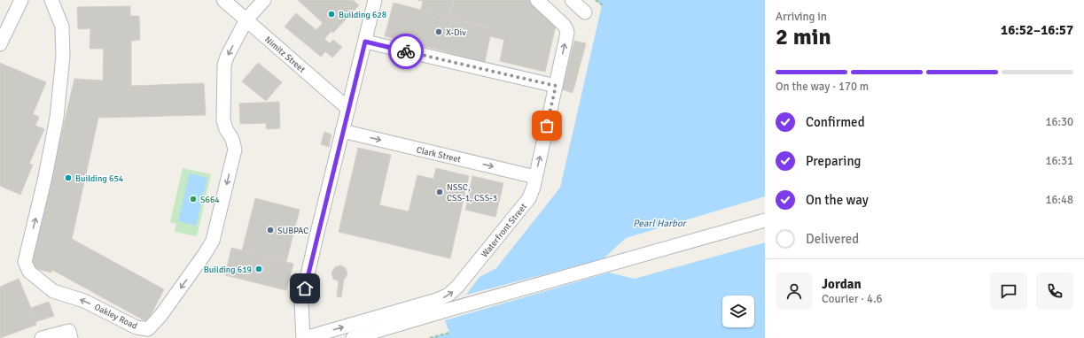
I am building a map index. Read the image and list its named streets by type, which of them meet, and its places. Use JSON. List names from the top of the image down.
{
  "streets": {
    "lane": [
      "Nimitz Street",
      "Clark Street",
      "Waterfront Street",
      "Oakley Road"
    ]
  },
  "crossings": [
    ["Nimitz Street", "Oakley Road"],
    ["Clark Street", "Waterfront Street"]
  ],
  "one_way": ["Waterfront Street"],
  "water": ["Pearl Harbor"],
  "places": [
    "Building 628",
    "X-Div",
    "Building 654",
    "NSSC, CSS-1, CSS-3",
    "S664",
    "SUBPAC",
    "Building 619"
  ],
  "page": {
    "heading": ["2 min", "Arriving in", "16:52–16:57"],
    "panel": ["Jordan", "Courier · 4.6"],
    "bar": "On the way · 170 m",
    "list": [
      ["Confirmed", "16:30"],
      ["Preparing", "16:31"],
      ["On the way", "16:48"],
      "Delivered"
    ]
  }
}
